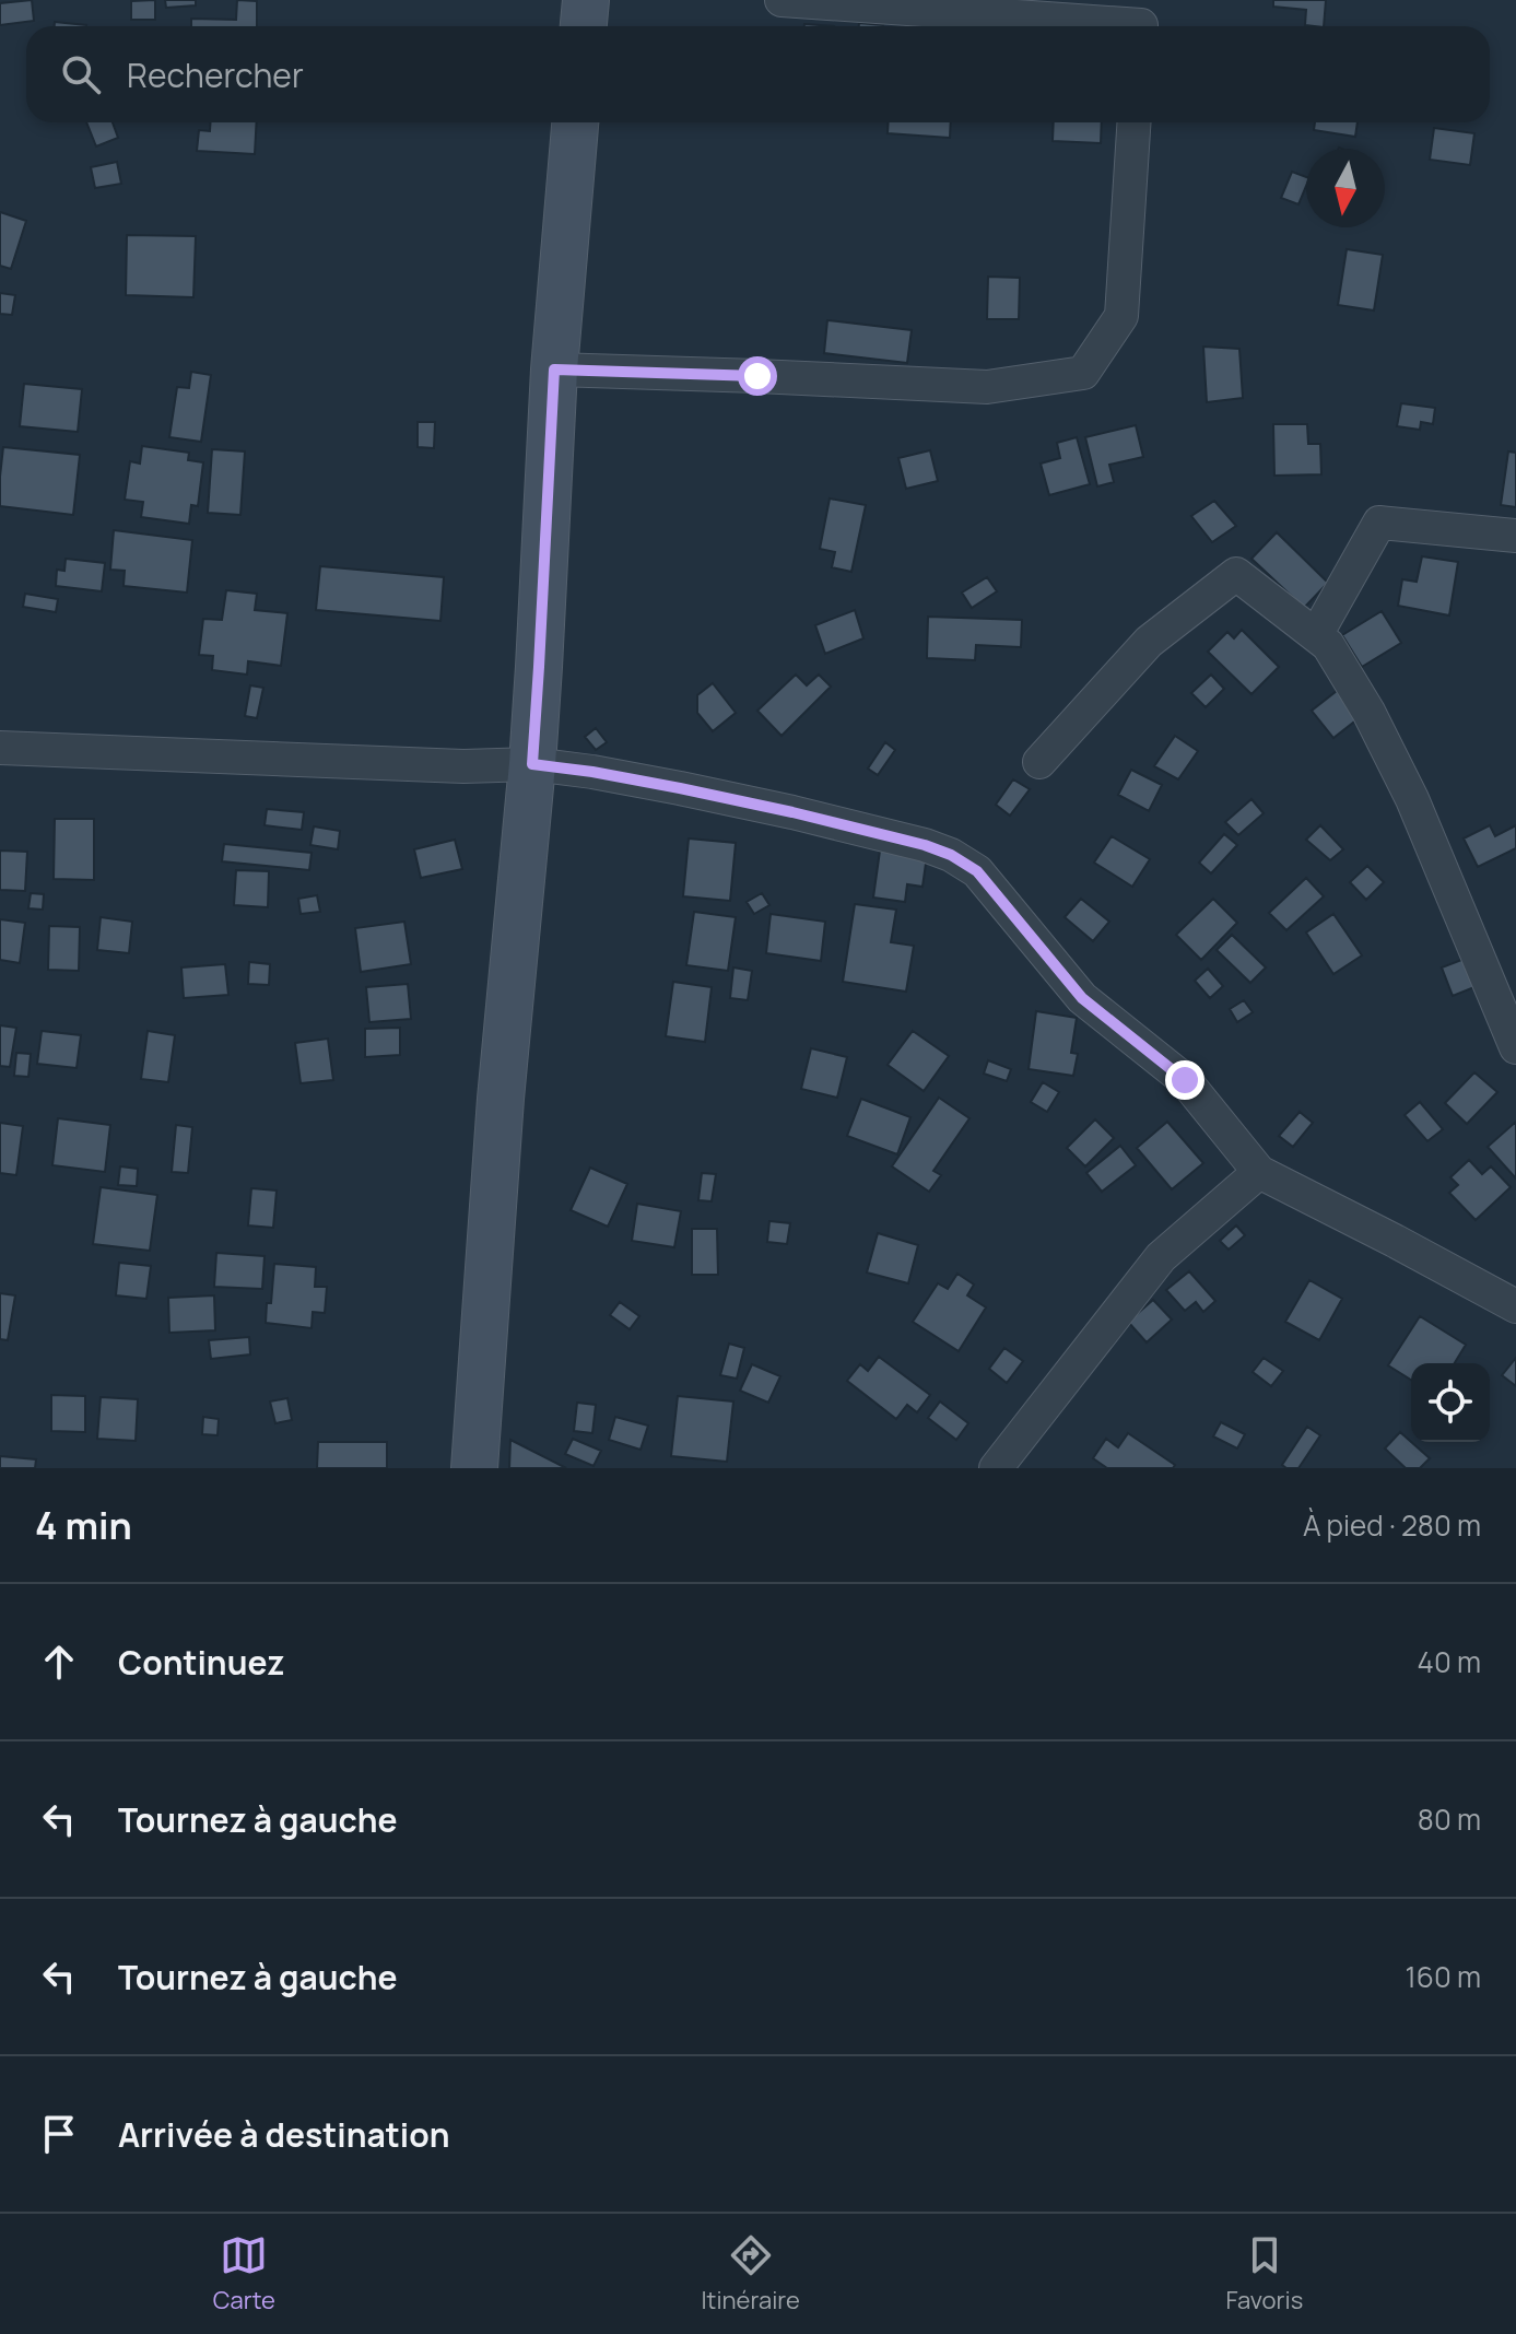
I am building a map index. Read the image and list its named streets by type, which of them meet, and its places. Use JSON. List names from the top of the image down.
{
  "north": "bottom",
  "page": {
    "search": "Rechercher",
    "heading": ["4 min", "À pied · 280 m"],
    "list": [
      ["Continuez", "40 m"],
      ["Tournez à gauche", "80 m"],
      ["Tournez à gauche", "160 m"],
      "Arrivée à destination"
    ],
    "nav": ["Carte", "Itinéraire", "Favoris"]
  }
}
